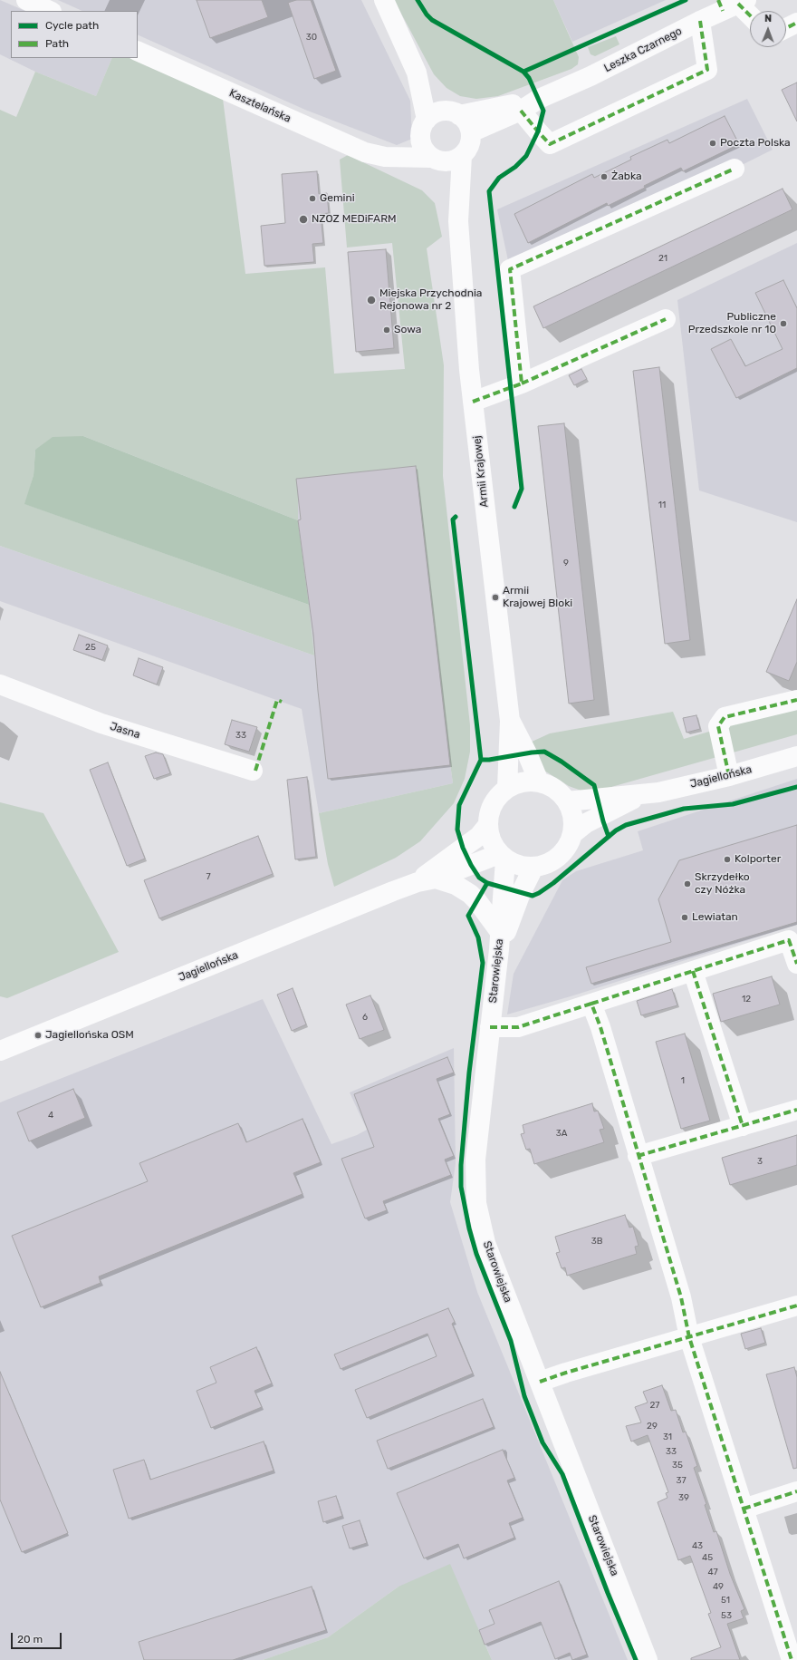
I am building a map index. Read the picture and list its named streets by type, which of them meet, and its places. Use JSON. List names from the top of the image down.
{
  "streets": {
    "street": [
      "Leszka Czarnego",
      "Kasztelańska",
      "Armii Krajowej",
      "Jasna",
      "Jagiellońska",
      "Starowiejska"
    ]
  },
  "crossings": [
    ["Leszka Czarnego", "Kasztelańska"],
    ["Leszka Czarnego", "Armii Krajowej"],
    ["Kasztelańska", "Armii Krajowej"],
    ["Armii Krajowej", "Jagiellońska"],
    ["Armii Krajowej", "Starowiejska"],
    ["Jagiellońska", "Starowiejska"]
  ],
  "places": [
    "Poczta Polska",
    "Żabka",
    "Gemini",
    "NZOZ MEDiFARM",
    "Miejska Przychodnia Rejonowa nr 2",
    "Publiczne Przedszkole nr 10",
    "Sowa",
    "Armii Krajowej Bloki",
    "Kolporter",
    "Skrzydełko czy Nóżka",
    "Lewiatan",
    "Jagiellońska OSM"
  ],
  "house_numbers": [
    "30",
    "21",
    "11",
    "9",
    "25",
    "33",
    "7",
    "12",
    "6",
    "1",
    "4",
    "3A",
    "3",
    "3B",
    "27",
    "29",
    "31",
    "33",
    "35",
    "37",
    "39",
    "43",
    "45",
    "47",
    "49",
    "51",
    "53"
  ],
  "legend": ["Cycle path", "Path"],
  "scale_bar": "20 m",
  "north": "top"
}
